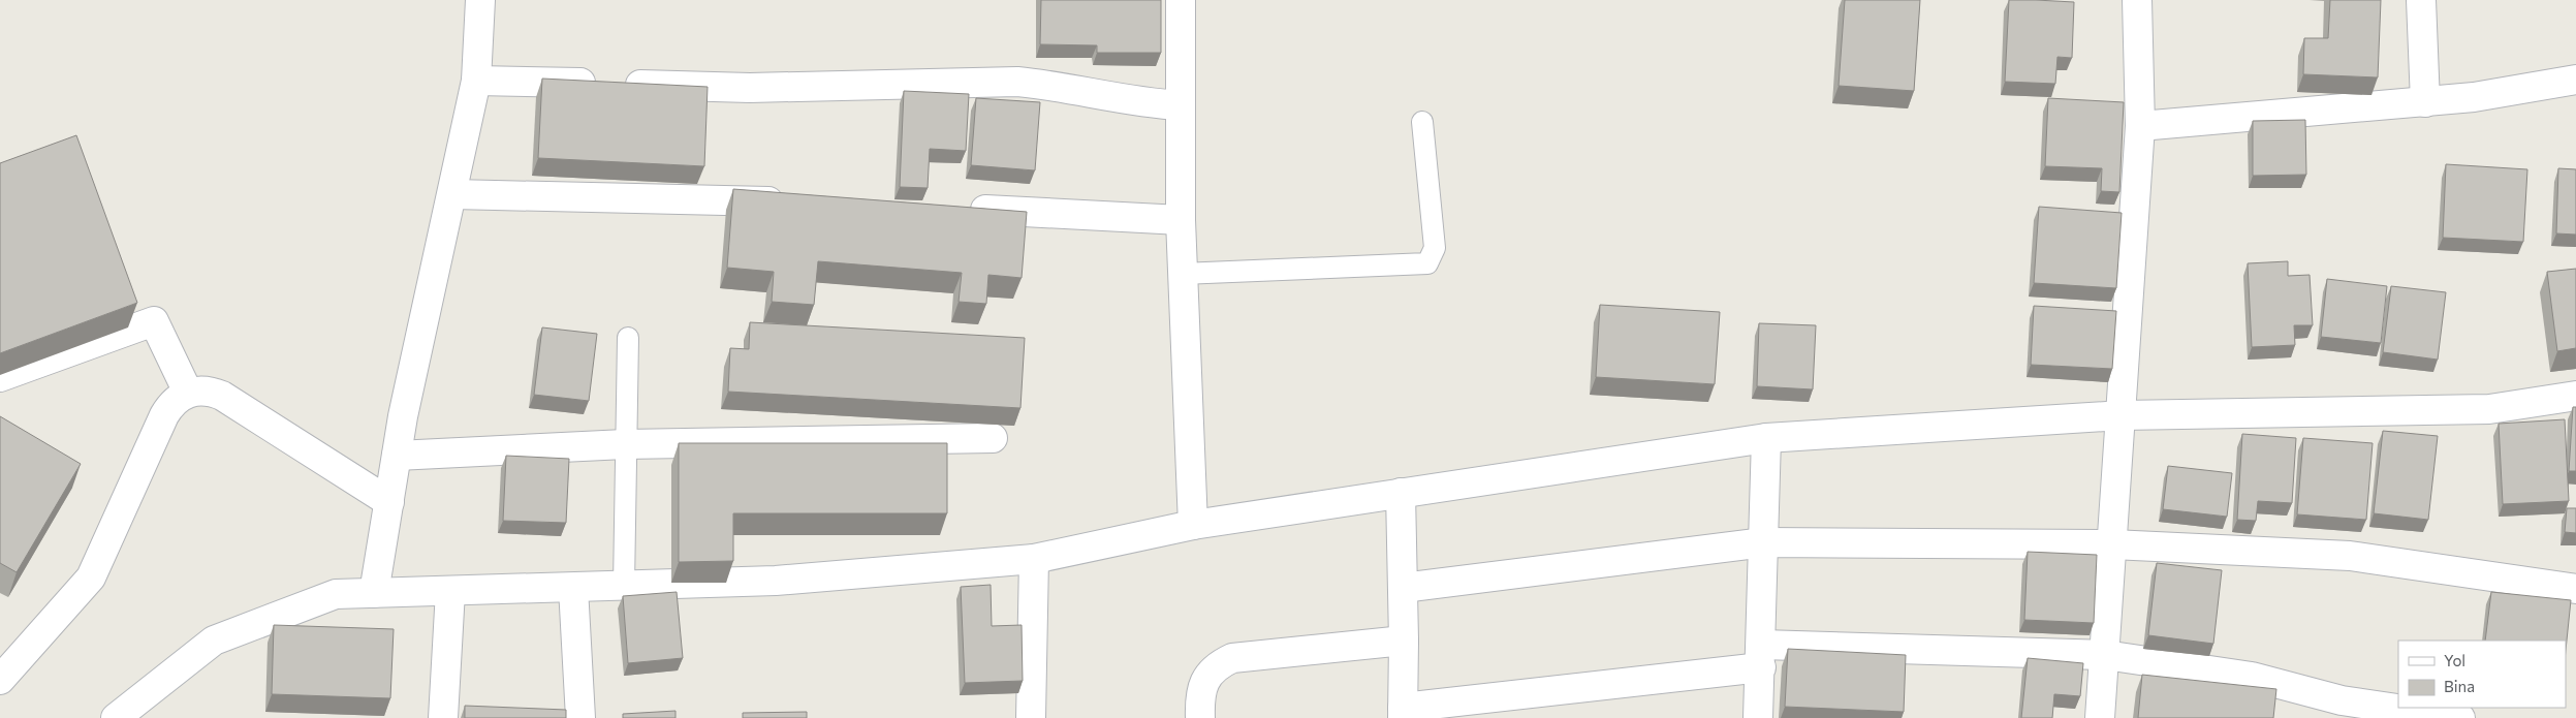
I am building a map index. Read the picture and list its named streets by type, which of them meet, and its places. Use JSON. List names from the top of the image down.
{
  "legend": ["Yol", "Bina"]
}
